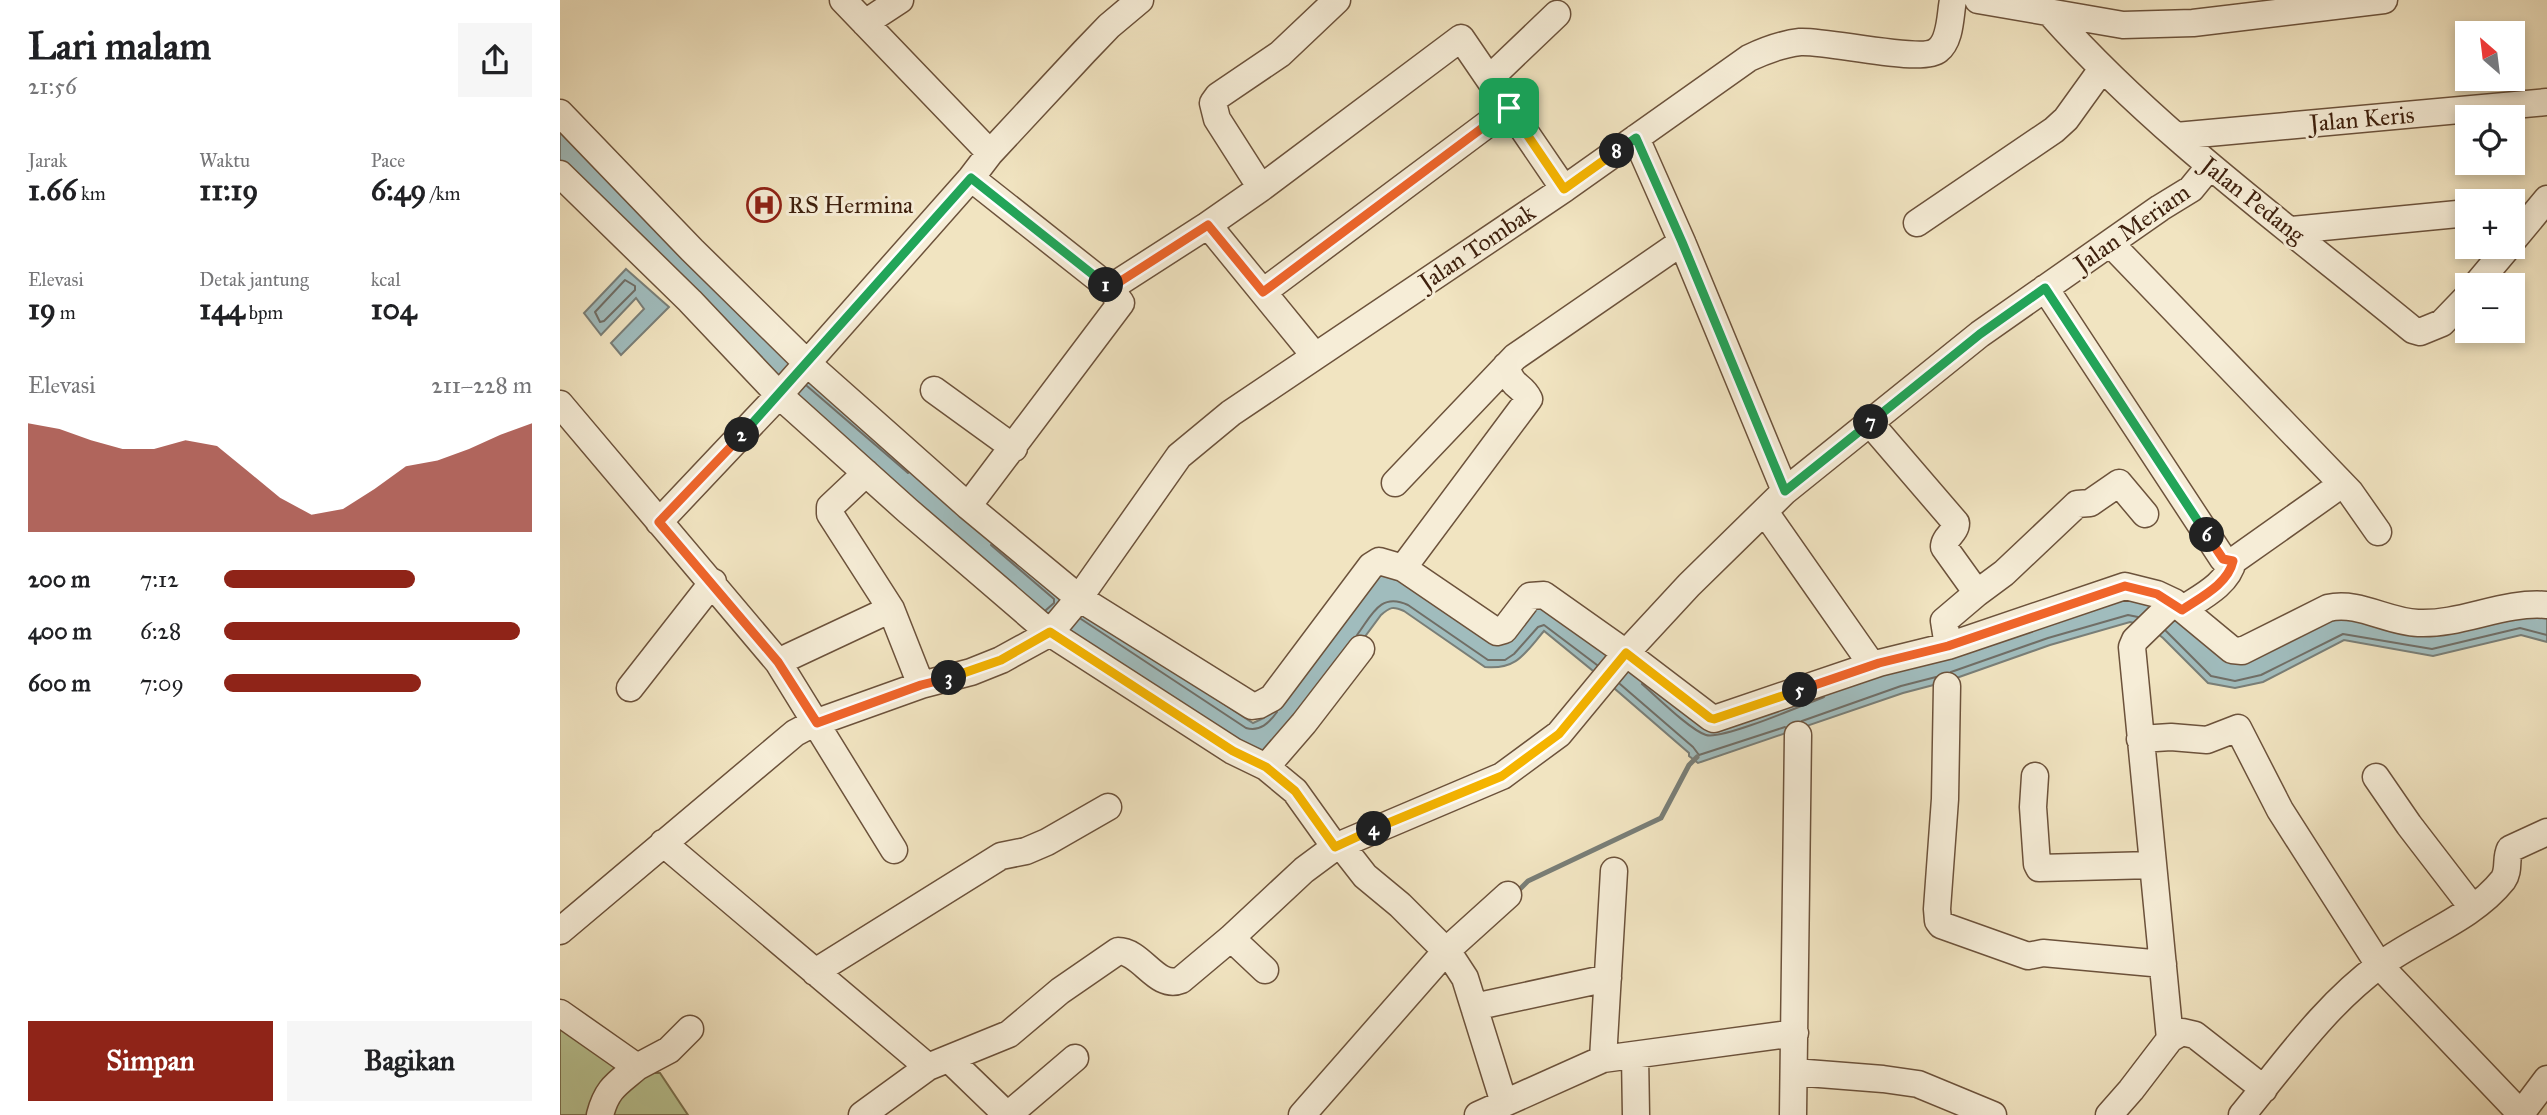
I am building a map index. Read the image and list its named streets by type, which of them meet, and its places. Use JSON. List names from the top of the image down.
{
  "streets": {
    "street": [
      "Jalan Keris",
      "Jalan Pedang",
      "Jalan Meriam",
      "Jalan Tombak"
    ]
  },
  "crossings": [
    ["Jalan Keris", "Jalan Pedang"],
    ["Jalan Pedang", "Jalan Meriam"]
  ],
  "places": {
    "hospital": ["RS Hermina"]
  },
  "north": "top left",
  "page": {
    "heading": ["Lari malam", "21:56"],
    "map_buttons": ["+", "−"],
    "stats": [
      ["Jarak", "1.66 km"],
      ["Waktu", "11:19"],
      ["Pace", "6:49 /km"],
      ["Elevasi", "19 m"],
      ["Detak jantung", "144 bpm"],
      ["kcal", "104"]
    ],
    "pins": [
      "8",
      "1",
      "7",
      "2",
      "6",
      "3",
      "5",
      "4"
    ],
    "chart": ["Elevasi", "211–228 m"],
    "list": [
      {
        "name": "200 m",
        "note": "7:12"
      },
      {
        "name": "400 m",
        "note": "6:28"
      },
      {
        "name": "600 m",
        "note": "7:09"
      }
    ],
    "buttons": ["Simpan", "Bagikan"]
  }
}
